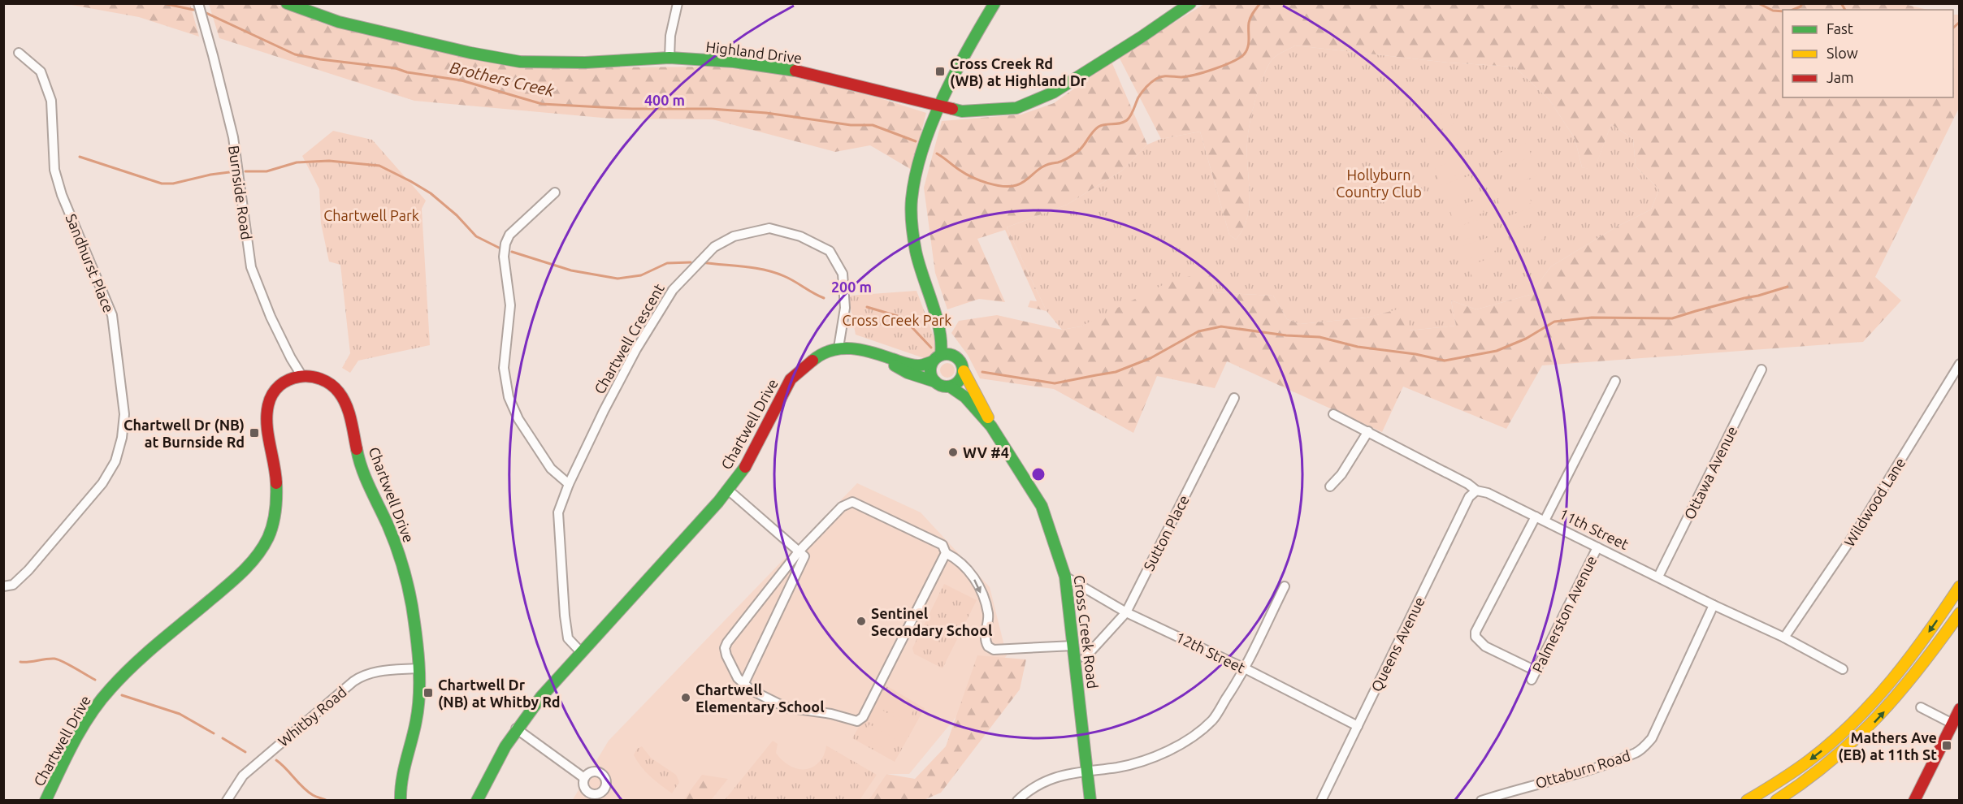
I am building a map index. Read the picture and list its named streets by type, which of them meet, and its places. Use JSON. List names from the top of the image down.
{
  "streets": {
    "main road": ["Highland Drive", "Chartwell Drive", "Cross Creek Road"],
    "street": [
      "Burnside Road",
      "Sandhurst Place",
      "Chartwell Crescent",
      "Ottawa Avenue",
      "Wildwood Lane",
      "11th Street",
      "Sutton Place",
      "Palmerston Avenue",
      "Queens Avenue",
      "12th Street",
      "Whitby Road",
      "Ottaburn Road"
    ]
  },
  "crossings": [
    ["Burnside Road", "Chartwell Drive"],
    ["Chartwell Crescent", "Chartwell Drive"],
    ["Chartwell Drive", "Whitby Road"],
    ["Ottawa Avenue", "11th Street"],
    ["Wildwood Lane", "11th Street"],
    ["11th Street", "Palmerston Avenue"],
    ["11th Street", "Queens Avenue"],
    ["11th Street", "Ottaburn Road"],
    ["Sutton Place", "12th Street"],
    ["Cross Creek Road", "12th Street"],
    ["Queens Avenue", "12th Street"]
  ],
  "water": ["Brothers Creek"],
  "parks": ["Hollyburn Country Club", "Chartwell Park", "Cross Creek Park"],
  "places": {
    "transit": [
      "Cross Creek Rd (WB) at Highland Dr",
      "Chartwell Dr (NB) at Burnside Rd",
      "Chartwell Dr (NB) at Whitby Rd",
      "Mathers Ave (EB) at 11th St"
    ],
    "other": ["WV #4", "Sentinel Secondary School", "Chartwell Elementary School"]
  },
  "legend": ["Fast", "Slow", "Jam"],
  "rings": ["400 m", "200 m"]
}
